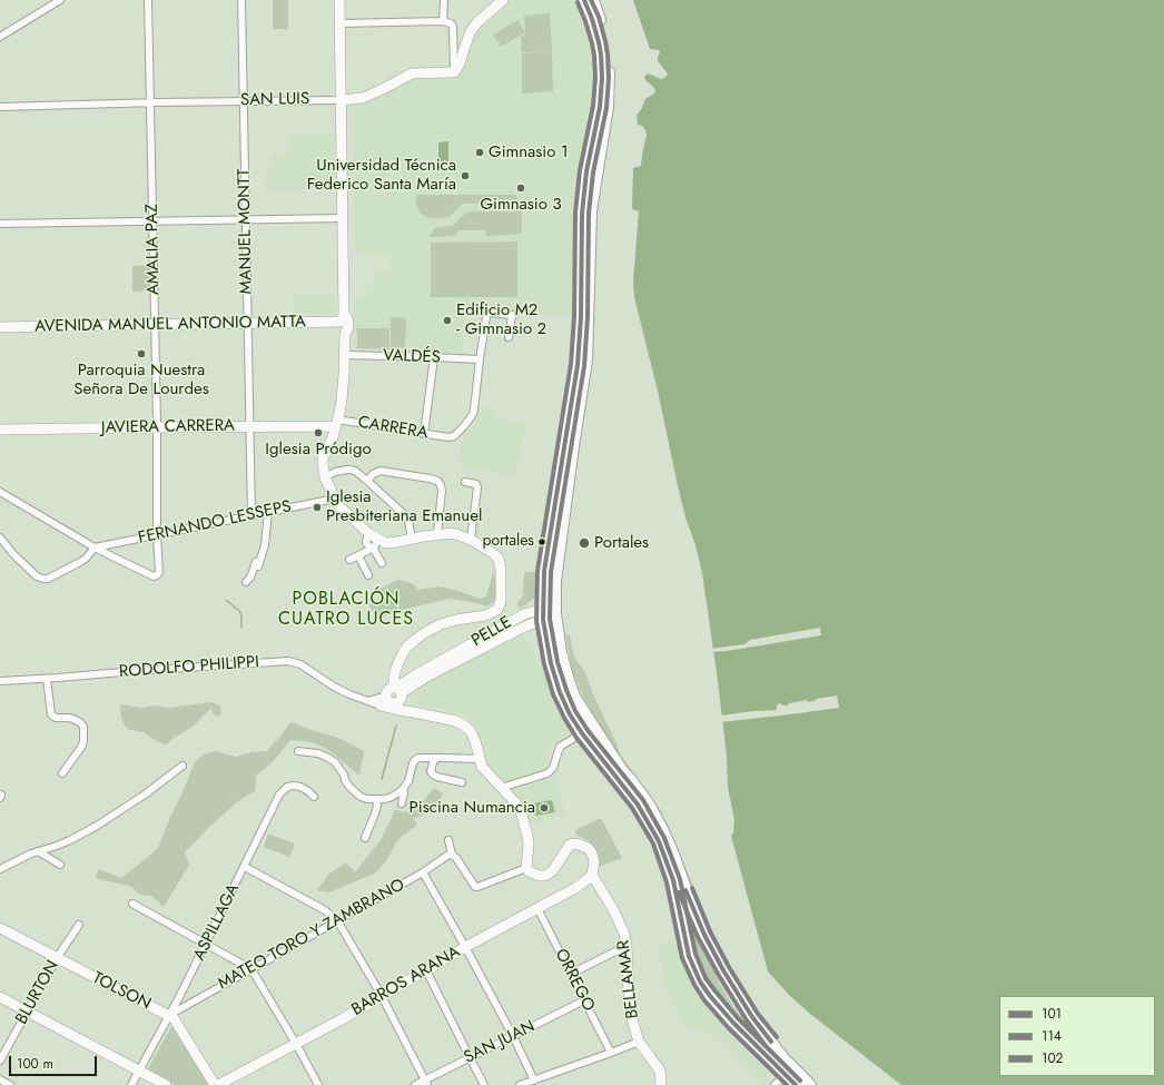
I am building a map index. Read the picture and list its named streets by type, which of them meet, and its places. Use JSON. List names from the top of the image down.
{
  "streets": {
    "street": [
      "SAN LUIS",
      "MANUEL MONTT",
      "AMALIA PAZ",
      "AVENIDA MANUEL ANTONIO MATTA",
      "VALDÉS",
      "JAVIERA CARRERA",
      "CARRERA",
      "FERNANDO LESSEPS",
      "PELLE",
      "RODOLFO PHILIPPI",
      "ASPILLAGA",
      "MATEO TORO Y ZAMBRANO",
      "BELLAMAR",
      "ORREGO",
      "BARROS ARANA",
      "TOLSON",
      "BLURTON",
      "SAN JUAN"
    ]
  },
  "crossings": [
    ["SAN LUIS", "MANUEL MONTT"],
    ["SAN LUIS", "AMALIA PAZ"],
    ["MANUEL MONTT", "AVENIDA MANUEL ANTONIO MATTA"],
    ["MANUEL MONTT", "JAVIERA CARRERA"],
    ["MANUEL MONTT", "FERNANDO LESSEPS"],
    ["AMALIA PAZ", "AVENIDA MANUEL ANTONIO MATTA"],
    ["AMALIA PAZ", "JAVIERA CARRERA"],
    ["AMALIA PAZ", "FERNANDO LESSEPS"],
    ["VALDÉS", "CARRERA"],
    ["JAVIERA CARRERA", "CARRERA"],
    ["PELLE", "RODOLFO PHILIPPI"],
    ["ASPILLAGA", "MATEO TORO Y ZAMBRANO"],
    ["ASPILLAGA", "TOLSON"],
    ["MATEO TORO Y ZAMBRANO", "TOLSON"],
    ["BELLAMAR", "BARROS ARANA"],
    ["ORREGO", "BARROS ARANA"],
    ["ORREGO", "SAN JUAN"],
    ["TOLSON", "BLURTON"]
  ],
  "districts": ["POBLACIÓN CUATRO LUCES"],
  "places": [
    "Gimnasio 1",
    "Universidad Técnica Federico Santa María",
    "Gimnasio 3",
    "Edificio M2 - Gimnasio 2",
    "Parroquia Nuestra Señora De Lourdes",
    "Iglesia Pródigo",
    "Iglesia Presbiteriana Emanuel",
    "portales",
    "Portales",
    "Piscina Numancia"
  ],
  "lines": ["transit line 101", "transit line 102", "transit line 114"],
  "legend": ["101", "114", "102"],
  "scale_bar": "100 m"
}
